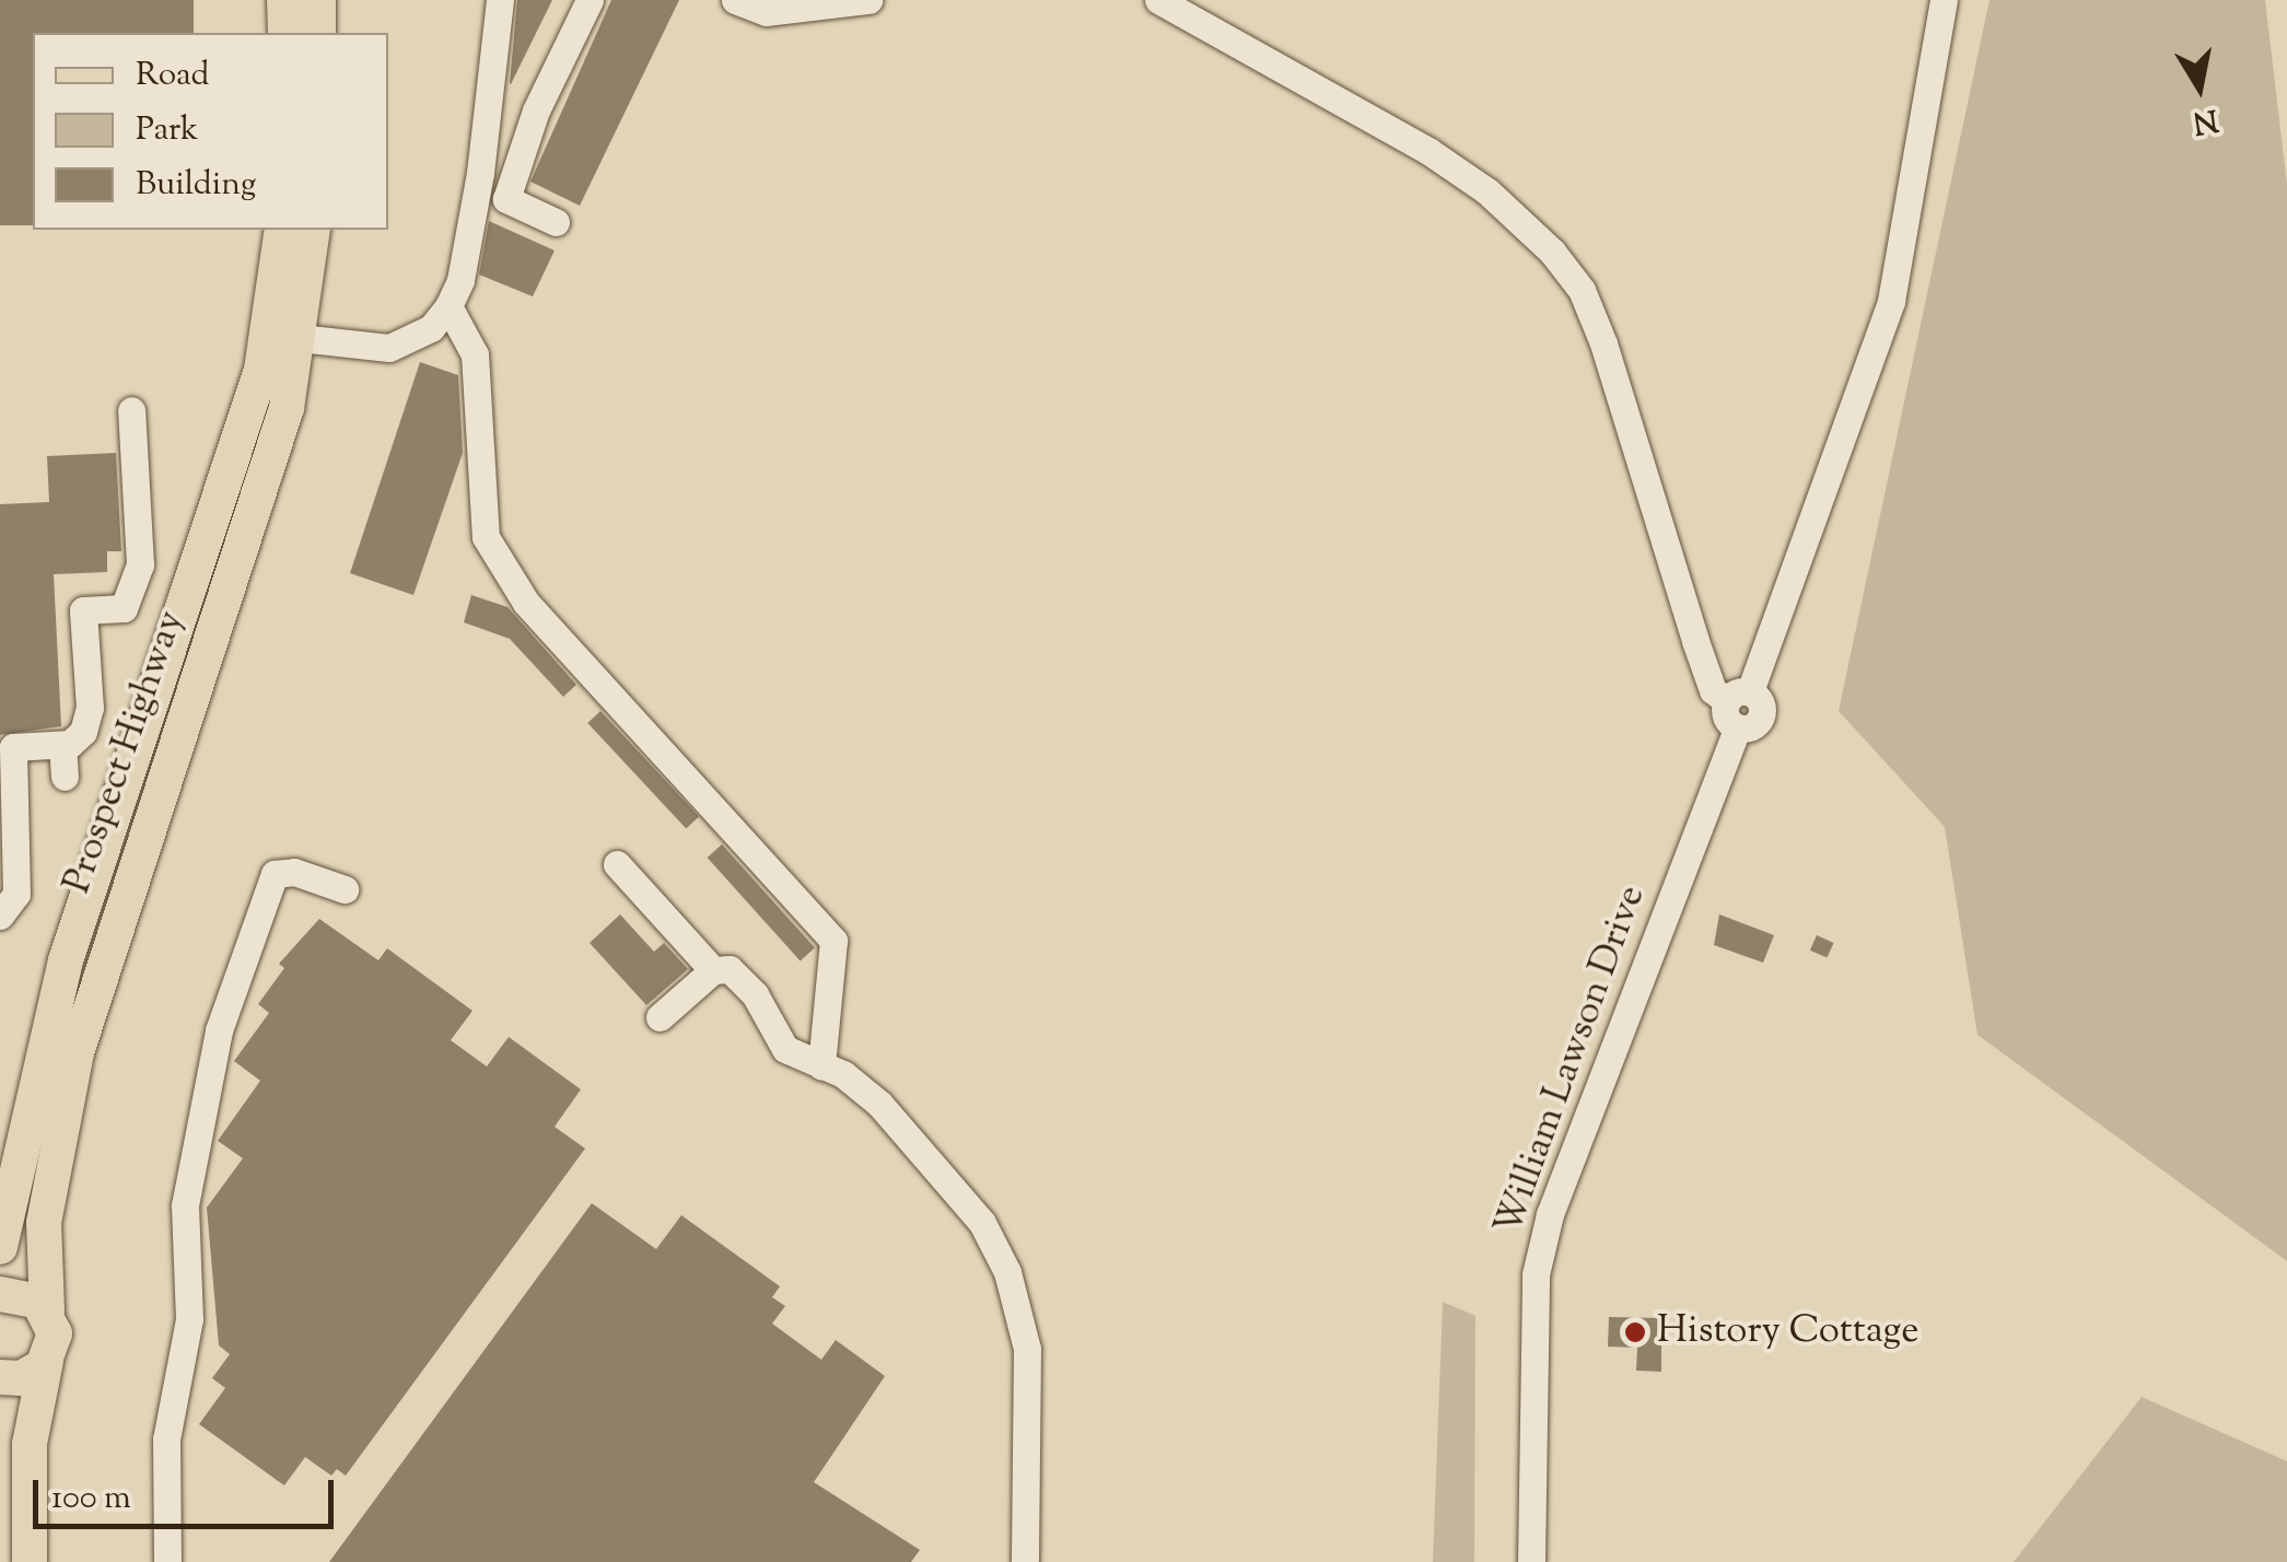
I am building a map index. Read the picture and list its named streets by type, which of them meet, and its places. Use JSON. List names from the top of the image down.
{
  "streets": {
    "main road": ["Prospect Highway"],
    "street": ["William Lawson Drive"]
  },
  "places": ["History Cottage"],
  "legend": ["Road", "Park", "Building"],
  "scale_bar": "100 m",
  "north": "bottom"
}
